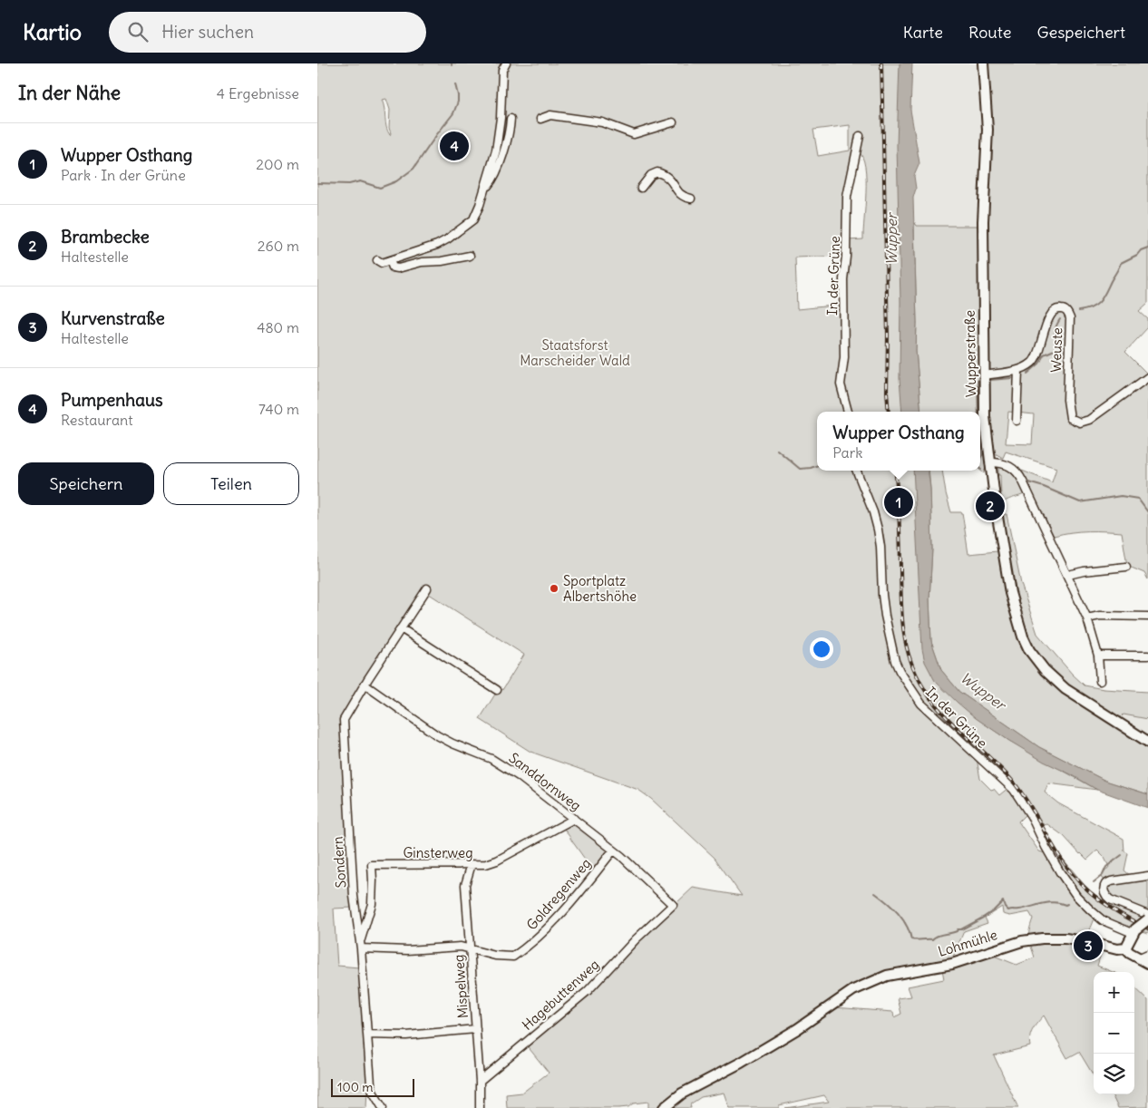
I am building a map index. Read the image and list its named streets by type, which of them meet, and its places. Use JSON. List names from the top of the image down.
{
  "streets": {
    "main road": ["Wupperstraße", "Lohmühle"],
    "street": [
      "In der Grüne",
      "Weuste",
      "Sanddornweg",
      "Ginsterweg",
      "Sondern",
      "Goldregenweg",
      "Mispelweg",
      "Hagebuttenweg"
    ]
  },
  "crossings": [
    ["Weuste", "Wupperstraße"],
    ["Sanddornweg", "Ginsterweg"],
    ["Sanddornweg", "Sondern"],
    ["Sanddornweg", "Goldregenweg"],
    ["Sanddornweg", "Hagebuttenweg"],
    ["Ginsterweg", "Sondern"],
    ["Ginsterweg", "Goldregenweg"],
    ["Ginsterweg", "Mispelweg"],
    ["Sondern", "Goldregenweg"],
    ["Goldregenweg", "Mispelweg"],
    ["Mispelweg", "Hagebuttenweg"]
  ],
  "water": ["Wupper"],
  "parks": ["Staatsforst Marscheider Wald"],
  "places": ["Sportplatz Albertshöhe"],
  "scale_bar": "100 m",
  "page": {
    "header": "Kartio",
    "search": "Hier suchen",
    "nav": ["Karte", "Route", "Gespeichert"],
    "heading": ["In der Nähe", "4 Ergebnisse"],
    "list": [
      {
        "mark": "1",
        "name": "Wupper Osthang",
        "note": "Park · In der Grüne",
        "value": "200 m"
      },
      {
        "mark": "2",
        "name": "Brambecke",
        "note": "Haltestelle",
        "value": "260 m"
      },
      {
        "mark": "3",
        "name": "Kurvenstraße",
        "note": "Haltestelle",
        "value": "480 m"
      },
      {
        "mark": "4",
        "name": "Pumpenhaus",
        "note": "Restaurant",
        "value": "740 m"
      }
    ],
    "pins": [
      "4",
      "1",
      "2",
      "3"
    ],
    "popup": ["Wupper Osthang", "Park"],
    "buttons": ["Speichern", "Teilen"],
    "map_buttons": ["+", "−"],
    "scale": "100 m"
  }
}
